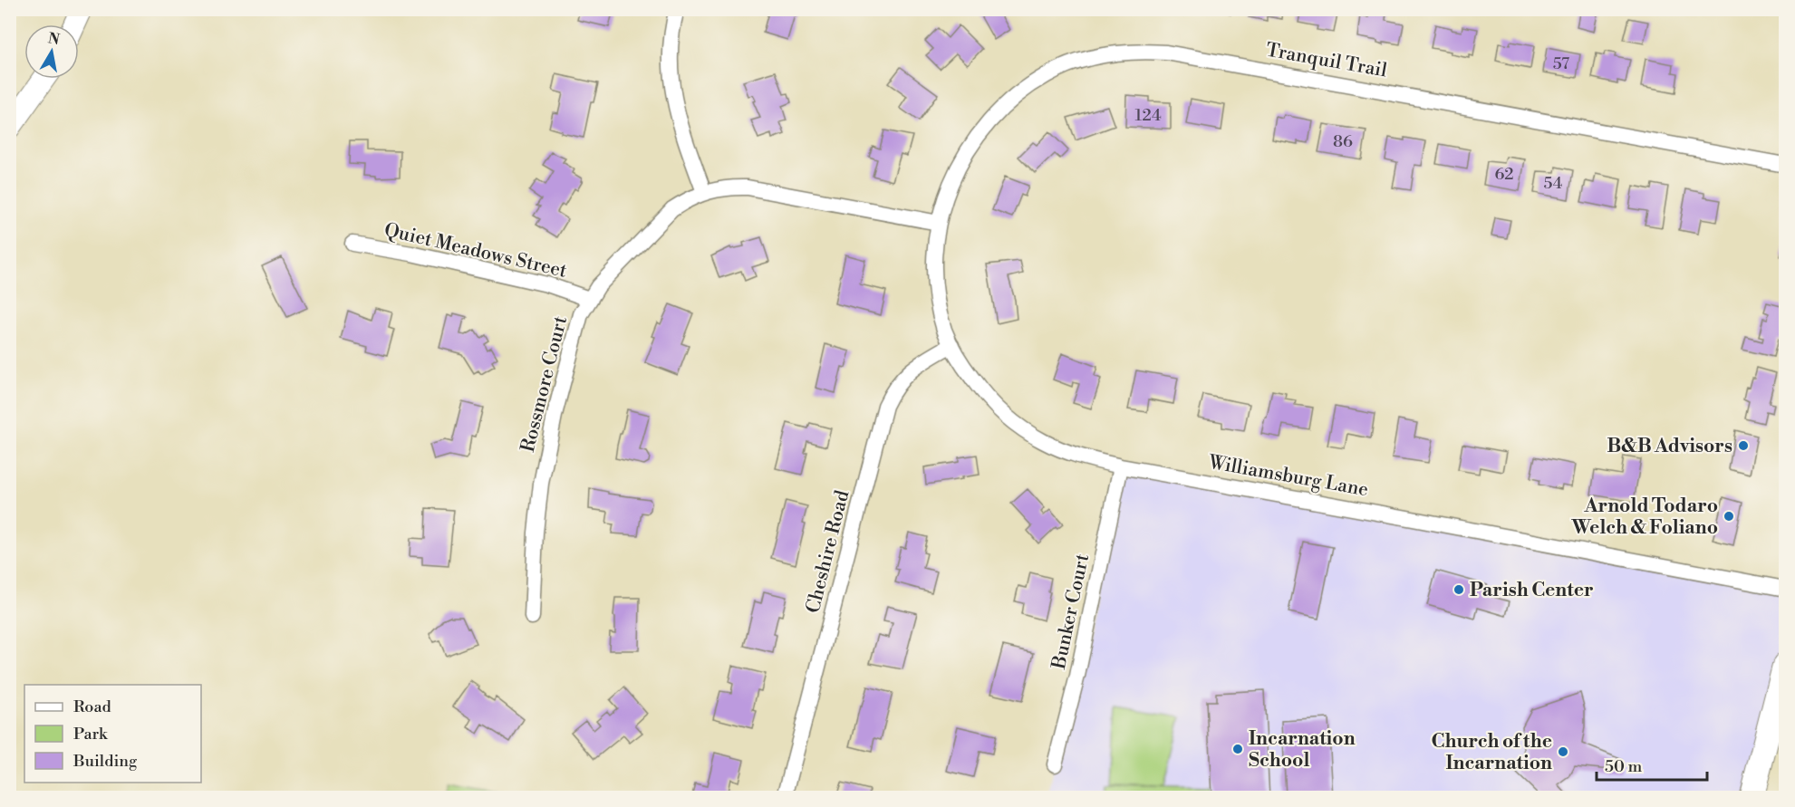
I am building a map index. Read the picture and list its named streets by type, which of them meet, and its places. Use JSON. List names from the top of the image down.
{
  "streets": {
    "street": [
      "Tranquil Trail",
      "Quiet Meadows Street",
      "Rossmore Court",
      "Williamsburg Lane",
      "Cheshire Road",
      "Bunker Court"
    ]
  },
  "crossings": [
    ["Tranquil Trail", "Rossmore Court"],
    ["Tranquil Trail", "Williamsburg Lane"],
    ["Quiet Meadows Street", "Rossmore Court"],
    ["Rossmore Court", "Williamsburg Lane"],
    ["Williamsburg Lane", "Cheshire Road"],
    ["Williamsburg Lane", "Bunker Court"]
  ],
  "places": [
    "B&B Advisors",
    "Arnold Todaro Welch & Foliano",
    "Parish Center",
    "Incarnation School",
    "Church of the Incarnation"
  ],
  "house_numbers": [
    "57",
    "124",
    "86",
    "62",
    "54"
  ],
  "legend": ["Road", "Park", "Building"],
  "scale_bar": "50 m",
  "north": "top"
}
